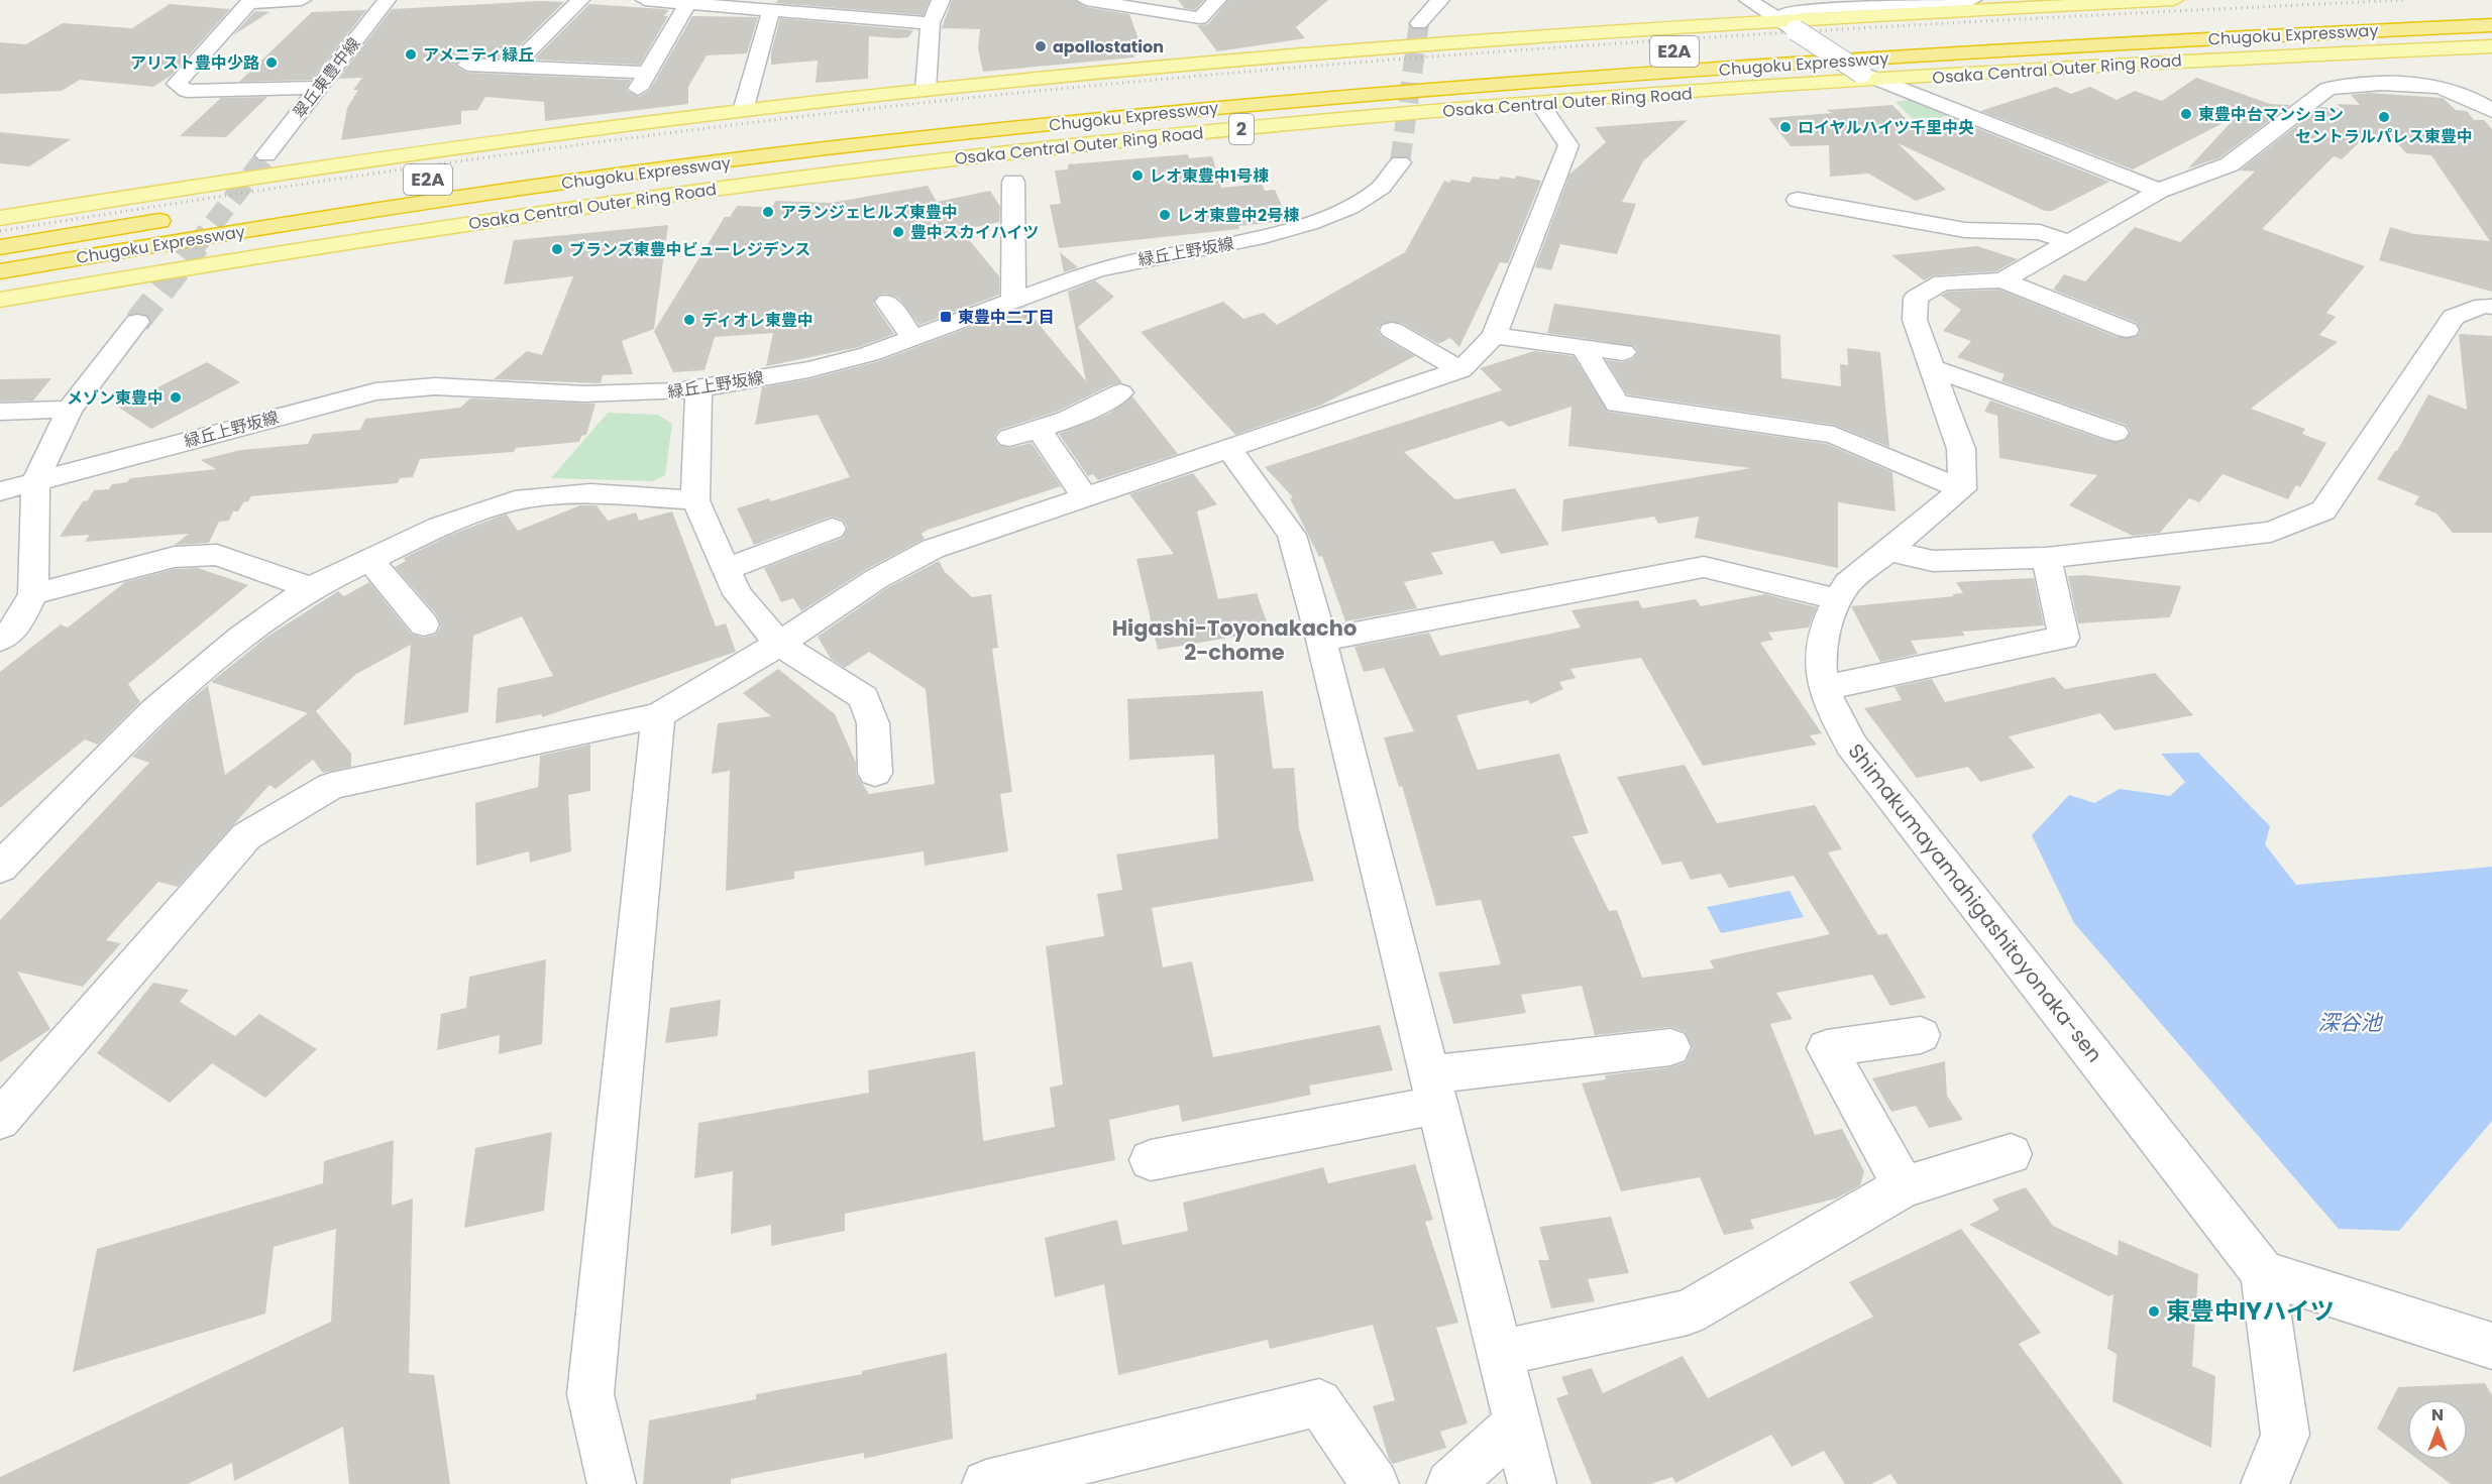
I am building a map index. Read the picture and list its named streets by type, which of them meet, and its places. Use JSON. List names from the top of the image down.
{
  "streets": {
    "highway": ["Chugoku Expressway", "E2A"],
    "main road": ["Osaka Central Outer Ring Road", "2"],
    "street": ["翠丘東豊中線", "緑丘上野坂線", "Shimakumayamahigashitoyonaka-sen"]
  },
  "districts": ["Higashi-Toyonakacho 2-chome"],
  "water": ["深谷池"],
  "places": {
    "other": [
      "apollostation",
      "アメニティ緑丘",
      "アリスト豊中少路",
      "東豊中台マンション",
      "セントラルパレス東豊中",
      "ロイヤルハイツ千里中央",
      "レオ東豊中1号棟",
      "アランジェヒルズ東豊中",
      "レオ東豊中2号棟",
      "豊中スカイハイツ",
      "ブランズ東豊中ビューレジデンス",
      "ディオレ東豊中",
      "メゾン東豊中",
      "東豊中IYハイツ"
    ],
    "transit": ["東豊中二丁目"]
  },
  "north": "top"
}
